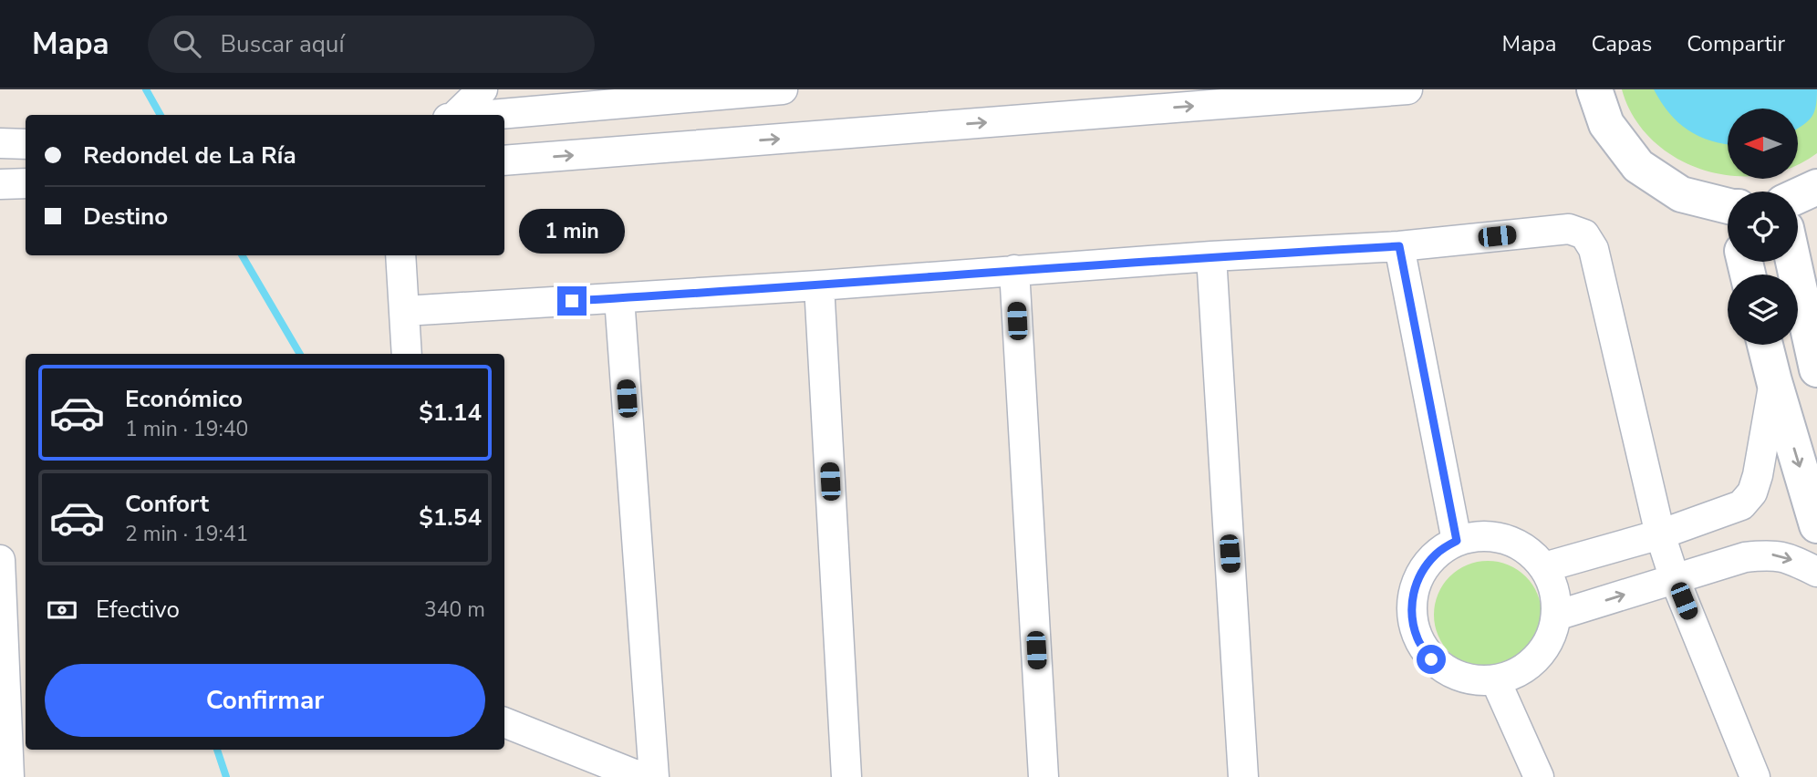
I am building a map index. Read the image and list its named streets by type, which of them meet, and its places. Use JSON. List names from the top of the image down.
{
  "north": "left",
  "page": {
    "header": "Mapa",
    "search": "Buscar aquí",
    "nav": ["Mapa", "Capas", "Compartir"],
    "banner": ["Redondel de La Ría", "Destino"],
    "bubble": "1 min",
    "list": [
      {
        "name": "Económico",
        "note": "1 min · 19:40",
        "value": "$1.14"
      },
      {
        "name": "Confort",
        "note": "2 min · 19:41",
        "value": "$1.54"
      }
    ],
    "pay": ["Efectivo", "340 m"],
    "buttons": "Confirmar"
  }
}
